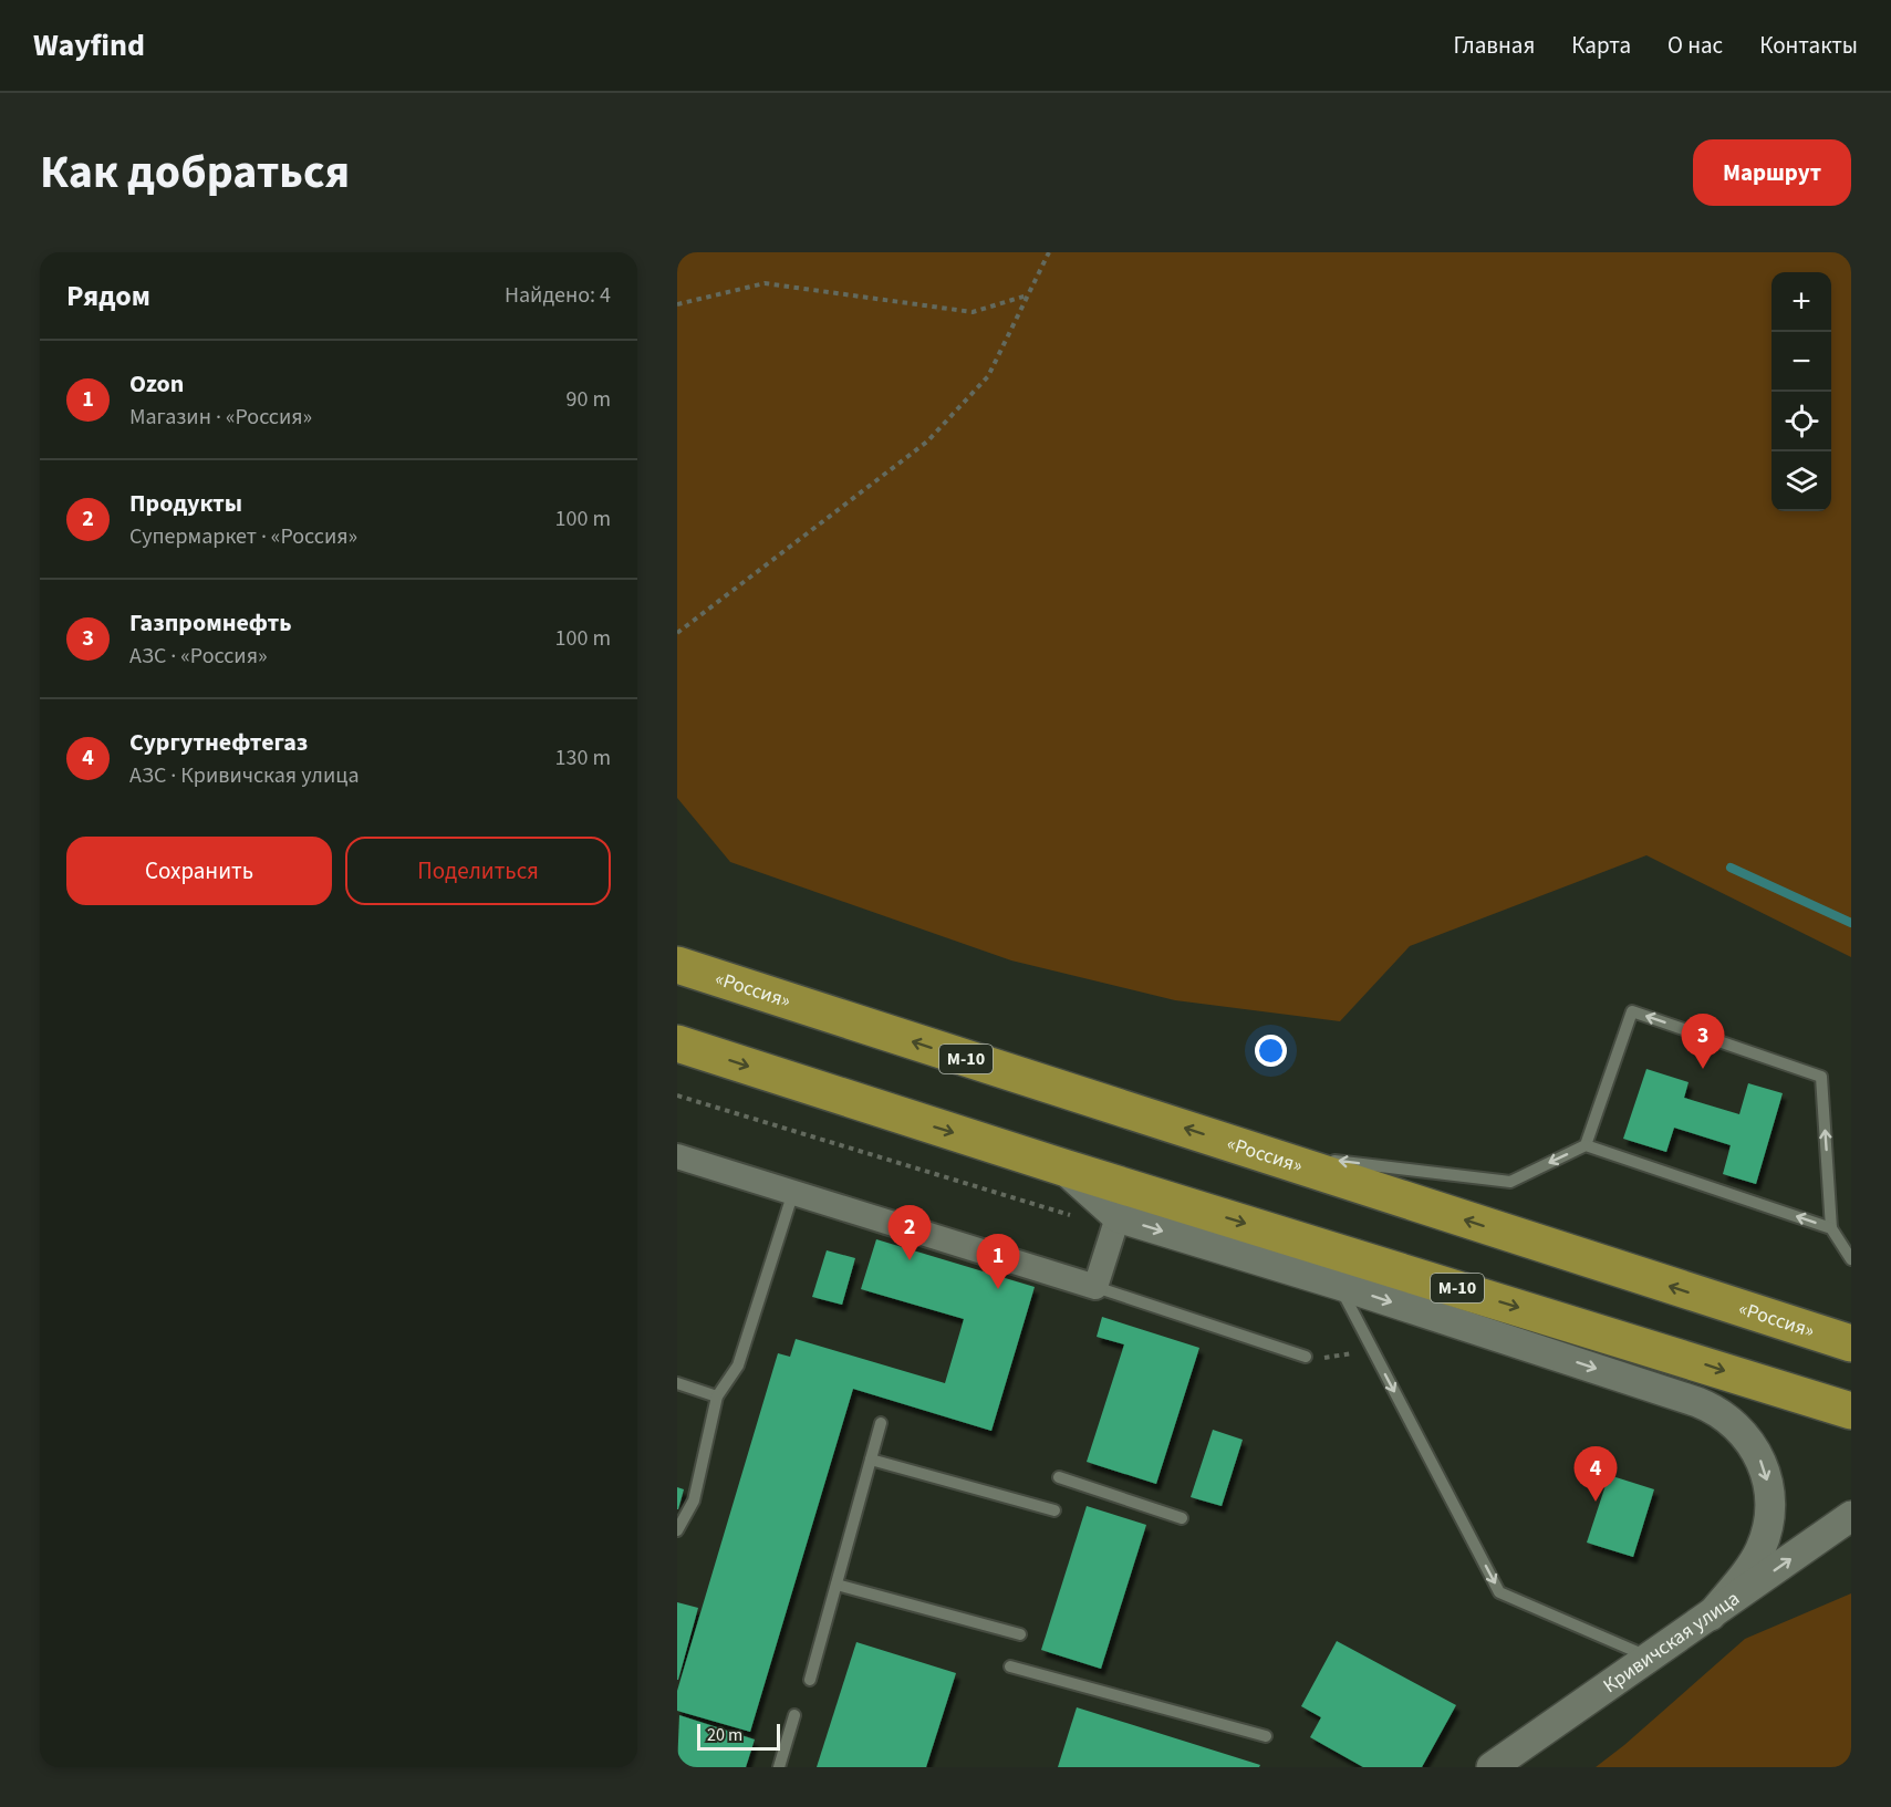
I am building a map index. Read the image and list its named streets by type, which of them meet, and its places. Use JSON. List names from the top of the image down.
{
  "streets": {
    "highway": ["«Россия»", "М-10"],
    "street": ["Кривичская улица"]
  },
  "one_way": ["Кривичская улица"],
  "scale_bar": "20 m",
  "page": {
    "header": "Wayfind",
    "nav": [
      "Главная",
      "Карта",
      "О нас",
      "Контакты"
    ],
    "title": "Как добраться",
    "buttons": [
      "Маршрут",
      ["Сохранить", "Поделиться"]
    ],
    "heading": ["Рядом", "Найдено: 4"],
    "map_buttons": ["+", "−"],
    "list": [
      {
        "mark": "1",
        "name": "Ozon",
        "note": "Магазин · «Россия»",
        "value": "90 m"
      },
      {
        "mark": "2",
        "name": "Продукты",
        "note": "Супермаркет · «Россия»",
        "value": "100 m"
      },
      {
        "mark": "3",
        "name": "Газпромнефть",
        "note": "АЗС · «Россия»",
        "value": "100 m"
      },
      {
        "mark": "4",
        "name": "Сургутнефтегаз",
        "note": "АЗС · Кривичская улица",
        "value": "130 m"
      }
    ],
    "pins": [
      "3",
      "2",
      "1",
      "4"
    ],
    "scale": "20 m"
  }
}
